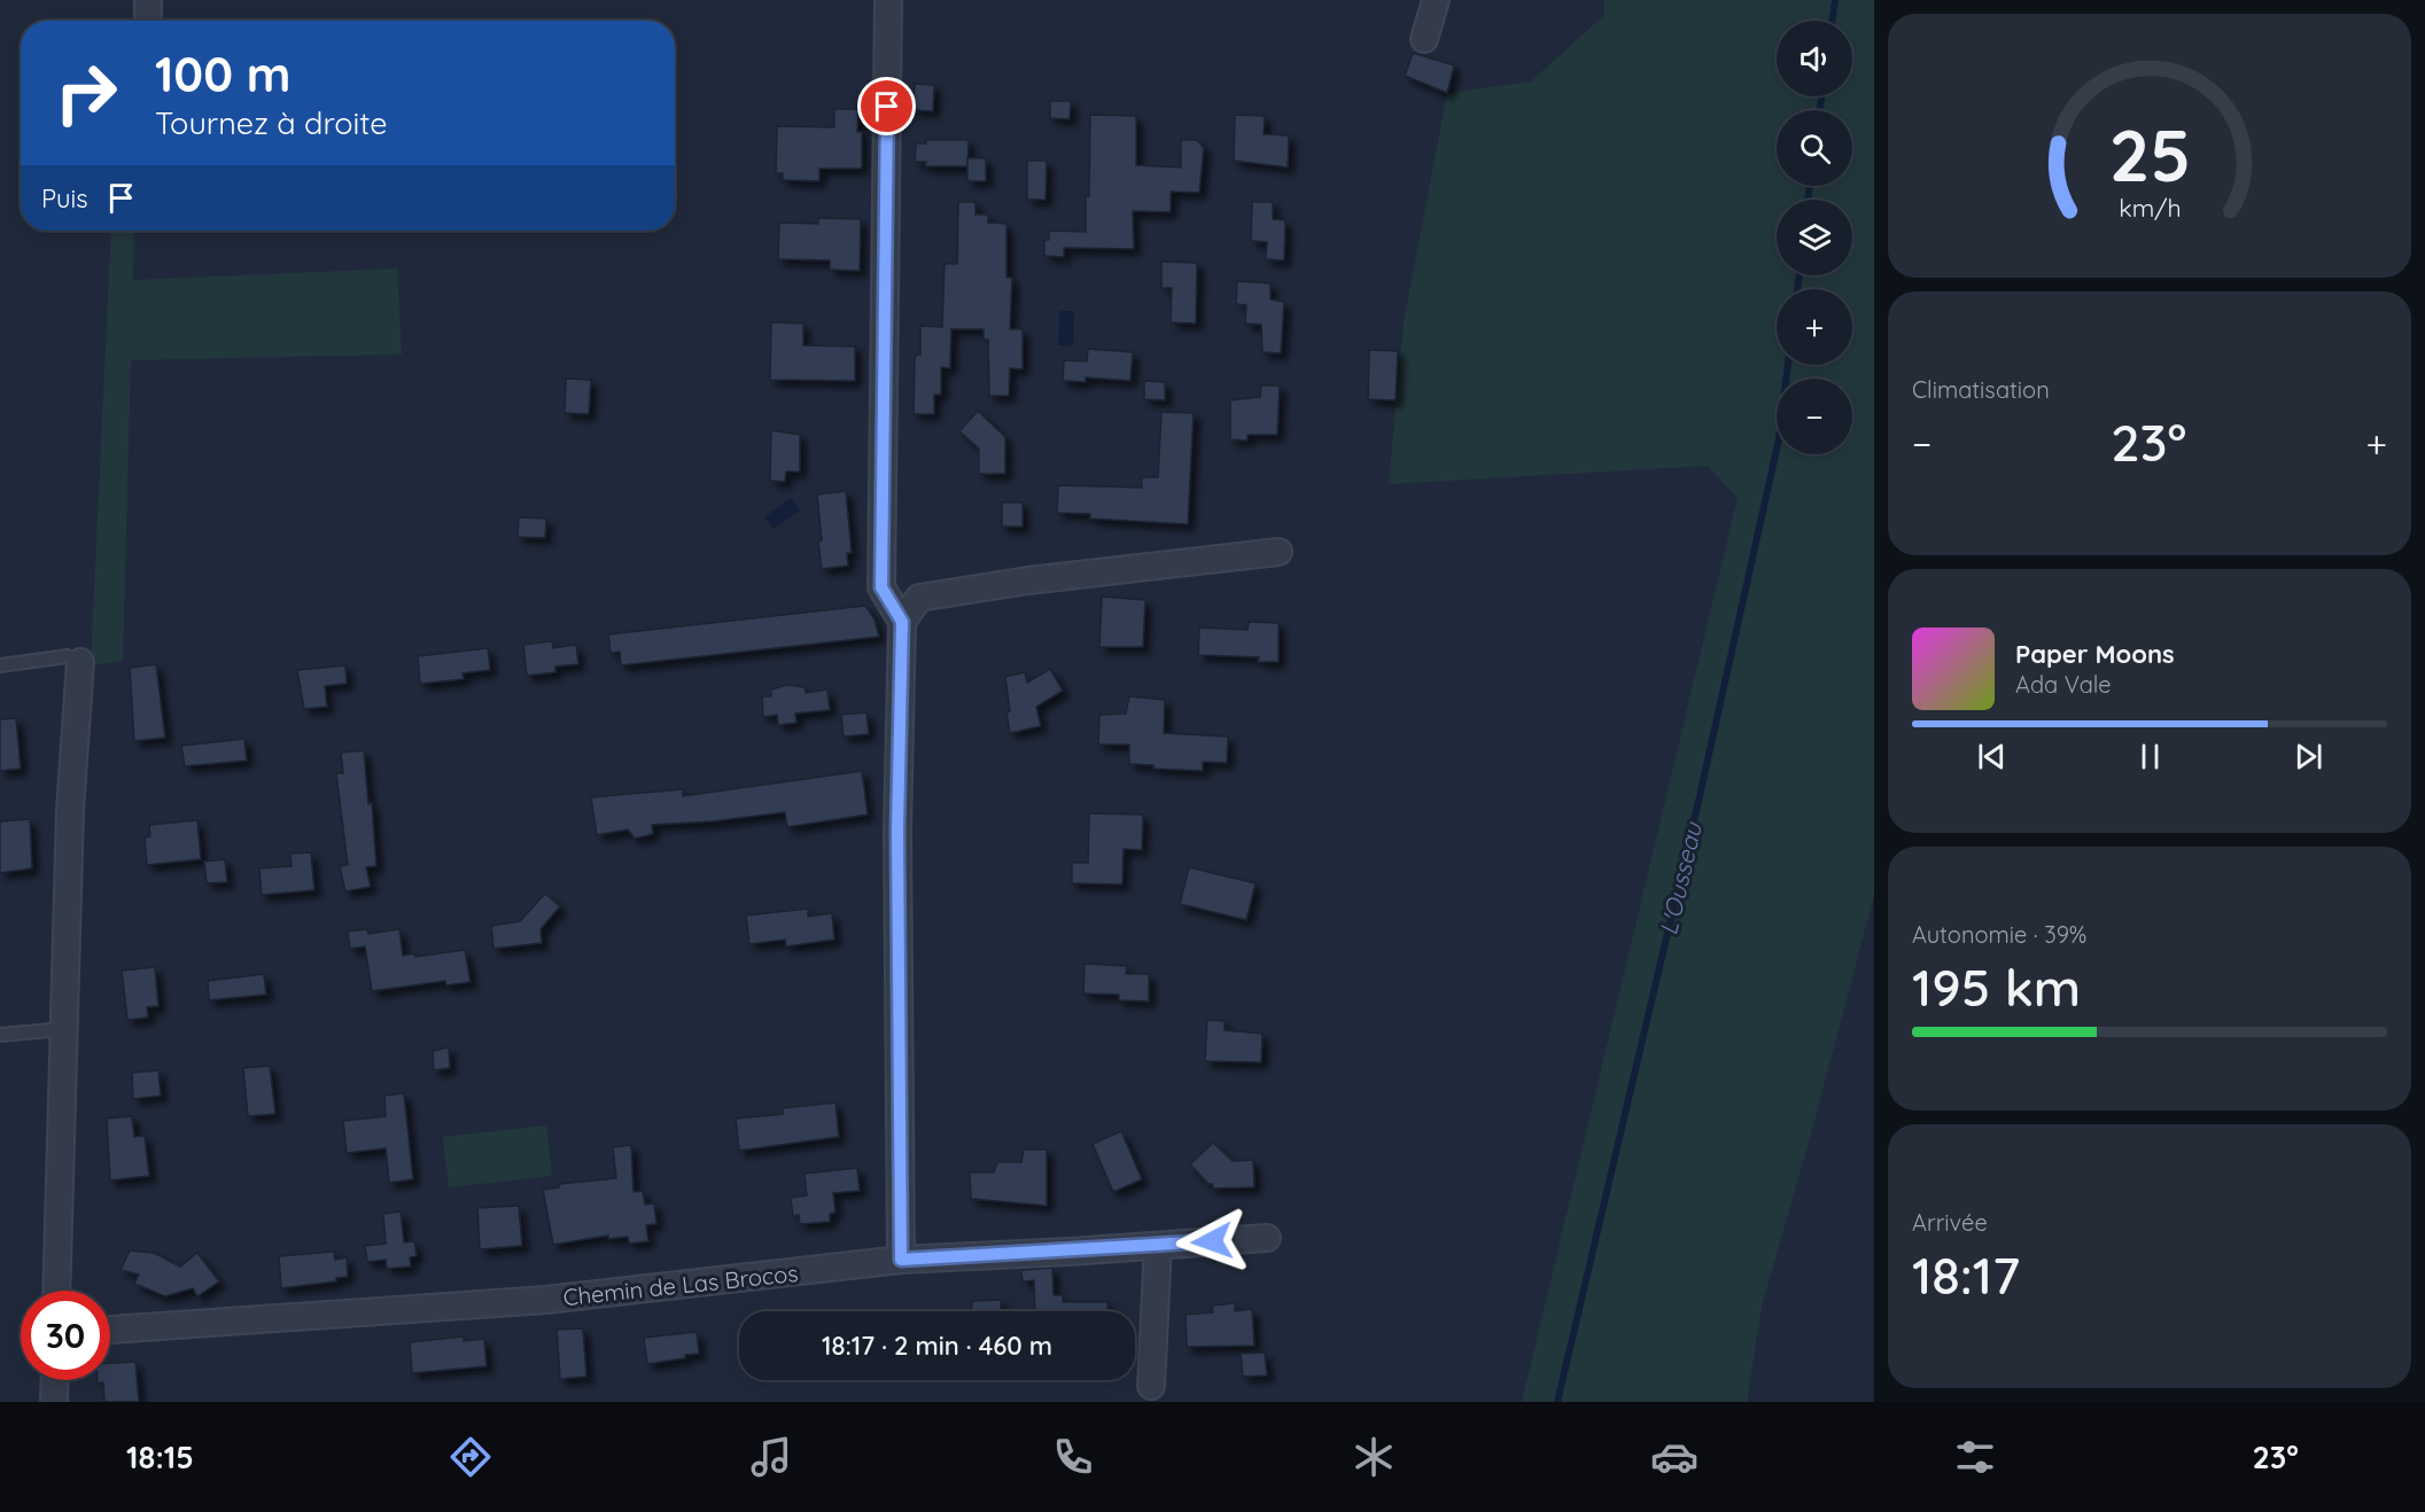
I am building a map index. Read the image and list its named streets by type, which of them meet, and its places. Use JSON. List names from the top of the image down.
{
  "streets": {
    "street": ["Chemin de Las Brocos"]
  },
  "water": ["L'Ousseau"],
  "page": {
    "map_buttons": ["+", "−"],
    "turn": ["100 m", "Tournez à droite"],
    "then": "Puis",
    "tile": [
      "Climatisation",
      ["Autonomie · 39%", "195 km"],
      ["Arrivée", "18:17"]
    ],
    "heat": ["−", "23°", "+"],
    "song": ["Paper Moons", "Ada Vale"],
    "limit": "30",
    "trip": "18:17 · 2 min · 460 m",
    "tabs": ["18:15", "23°"],
    "gauge": ["25", "km/h"]
  }
}
